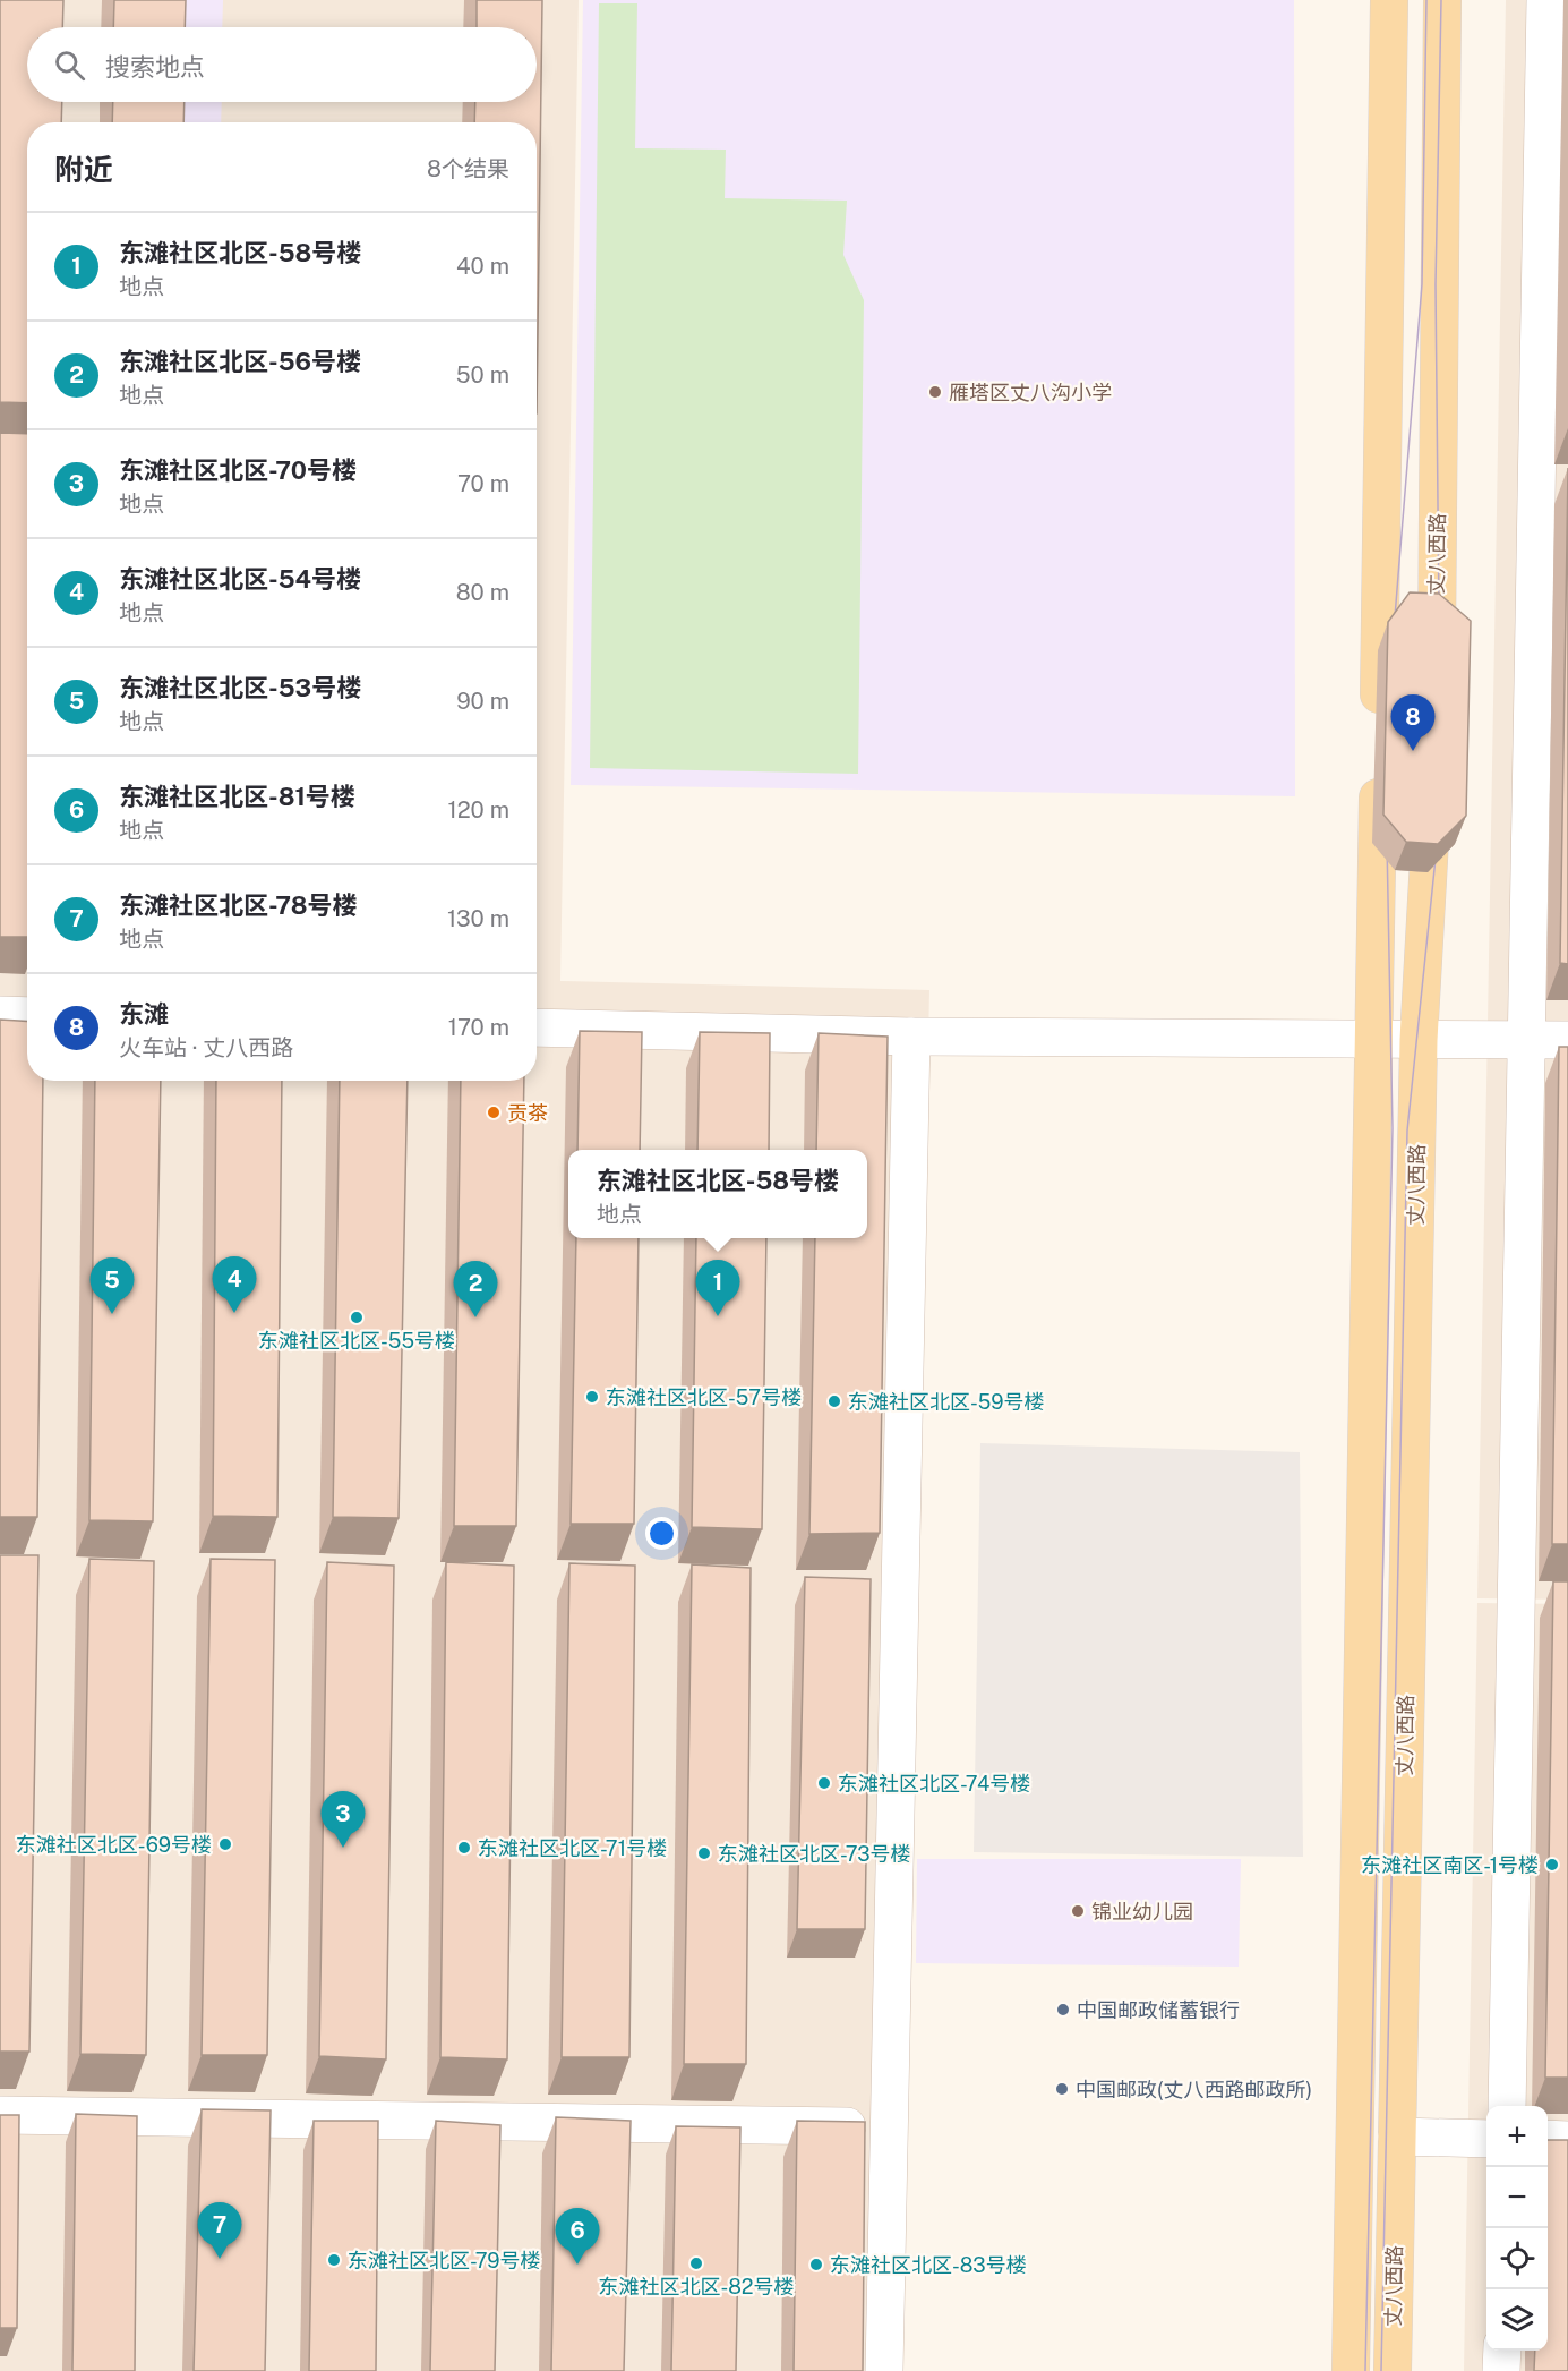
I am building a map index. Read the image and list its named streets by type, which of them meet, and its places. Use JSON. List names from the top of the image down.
{
  "streets": {
    "main road": ["丈八西路"]
  },
  "places": [
    "雁塔区丈八沟小学",
    "贡茶",
    "东滩社区北区-55号楼",
    "东滩社区北区-57号楼",
    "东滩社区北区-59号楼",
    "东滩社区北区-74号楼",
    "东滩社区北区-69号楼",
    "东滩社区北区-71号楼",
    "东滩社区北区-73号楼",
    "东滩社区南区-1号楼",
    "锦业幼儿园",
    "中国邮政储蓄银行",
    "中国邮政(丈八西路邮政所)",
    "东滩社区北区-79号楼",
    "东滩社区北区-82号楼",
    "东滩社区北区-83号楼"
  ],
  "page": {
    "search": "搜索地点",
    "heading": ["附近", "8个结果"],
    "list": [
      {
        "mark": "1",
        "name": "东滩社区北区-58号楼",
        "note": "地点",
        "value": "40 m"
      },
      {
        "mark": "2",
        "name": "东滩社区北区-56号楼",
        "note": "地点",
        "value": "50 m"
      },
      {
        "mark": "3",
        "name": "东滩社区北区-70号楼",
        "note": "地点",
        "value": "70 m"
      },
      {
        "mark": "4",
        "name": "东滩社区北区-54号楼",
        "note": "地点",
        "value": "80 m"
      },
      {
        "mark": "5",
        "name": "东滩社区北区-53号楼",
        "note": "地点",
        "value": "90 m"
      },
      {
        "mark": "6",
        "name": "东滩社区北区-81号楼",
        "note": "地点",
        "value": "120 m"
      },
      {
        "mark": "7",
        "name": "东滩社区北区-78号楼",
        "note": "地点",
        "value": "130 m"
      },
      {
        "mark": "8",
        "name": "东滩",
        "note": "火车站 · 丈八西路",
        "value": "170 m"
      }
    ],
    "pins": [
      "8",
      "4",
      "5",
      "1",
      "2",
      "3",
      "7",
      "6"
    ],
    "popup": ["东滩社区北区-58号楼", "地点"],
    "map_buttons": ["+", "−"]
  }
}
